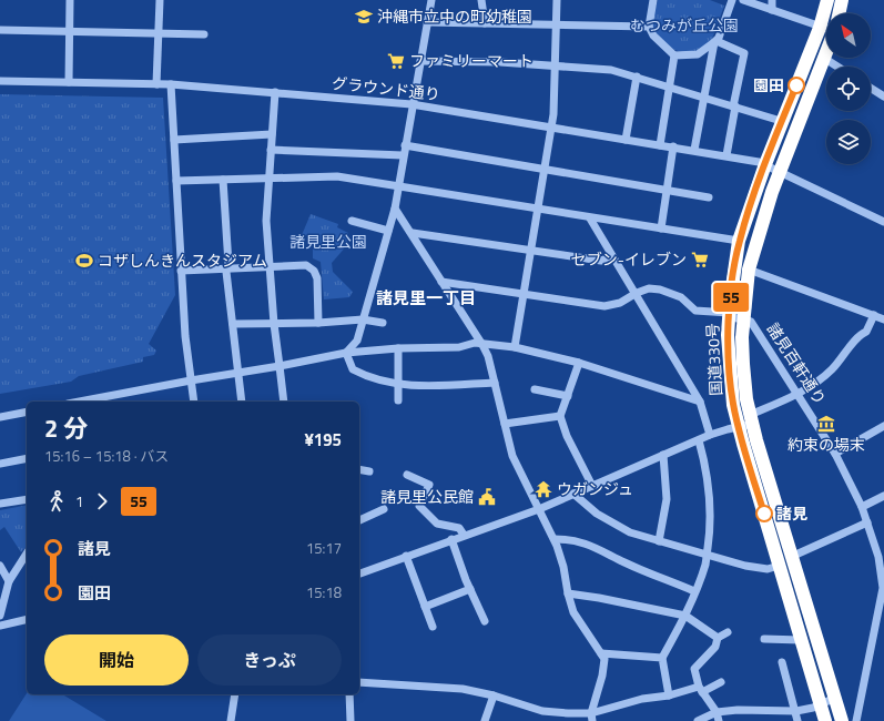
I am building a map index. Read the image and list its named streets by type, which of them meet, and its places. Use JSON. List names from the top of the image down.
{
  "streets": {
    "highway": ["国道330号"],
    "street": ["グラウンド通り", "諸見百軒通り"]
  },
  "crossings": [
    ["グラウンド通り", "国道330号"],
    ["国道330号", "諸見百軒通り"]
  ],
  "districts": ["諸見里一丁目"],
  "parks": ["むつみが丘公園", "諸見里公園"],
  "places": {
    "school or university": ["沖縄市立中の町幼稚園"],
    "supermarket": ["ファミリーマート", "セブン-イレブン"],
    "other": ["園田", "諸見"],
    "sports": ["コザしんきんスタジアム"],
    "museum": ["約束の場末"],
    "temple": ["ウガンジュ"],
    "public building": ["諸見里公民館"]
  },
  "lines": ["bus line 55"],
  "north": "top left",
  "page": {
    "on_map": "55",
    "heading": ["2 分", "15:16 – 15:18 · バス", "¥195"],
    "legs": ["1", "55"],
    "list": [
      {
        "name": "諸見",
        "value": "15:17"
      },
      {
        "name": "園田",
        "value": "15:18"
      }
    ],
    "buttons": ["開始", "きっぷ"]
  }
}
